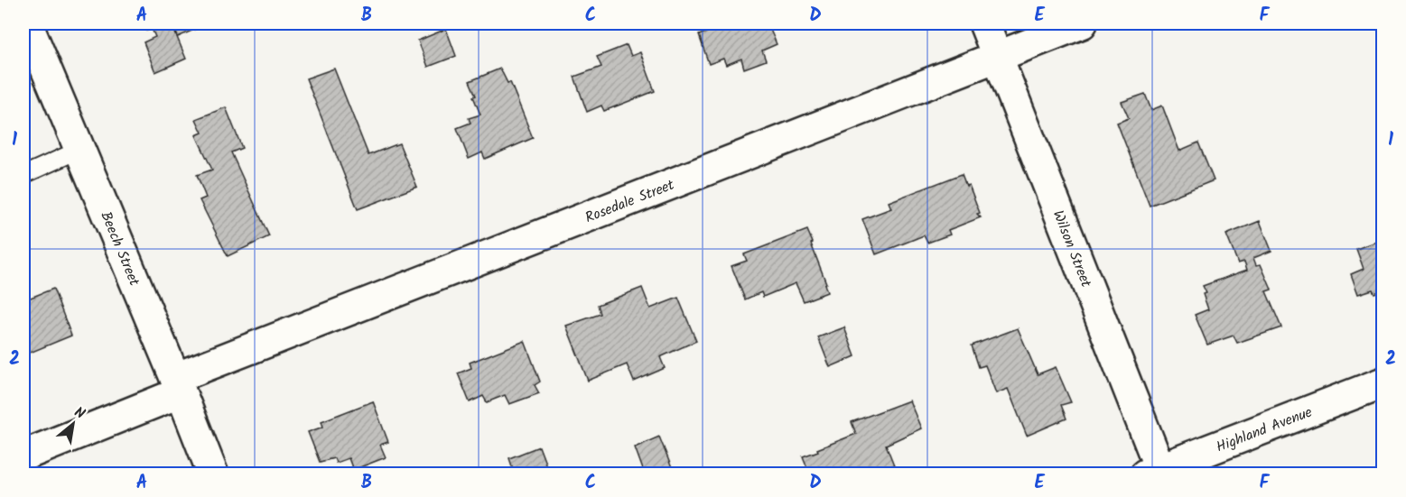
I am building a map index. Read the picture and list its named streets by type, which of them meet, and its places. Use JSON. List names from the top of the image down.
{
  "streets": {
    "street": [
      "Rosedale Street",
      "Beech Street",
      "Wilson Street",
      "Highland Avenue"
    ]
  },
  "crossings": [
    ["Rosedale Street", "Beech Street"],
    ["Rosedale Street", "Wilson Street"],
    ["Wilson Street", "Highland Avenue"]
  ],
  "north": "top right",
  "grid": {
    "columns": [
      "A",
      "B",
      "C",
      "D",
      "E",
      "F"
    ],
    "rows": ["1", "2"]
  }
}
